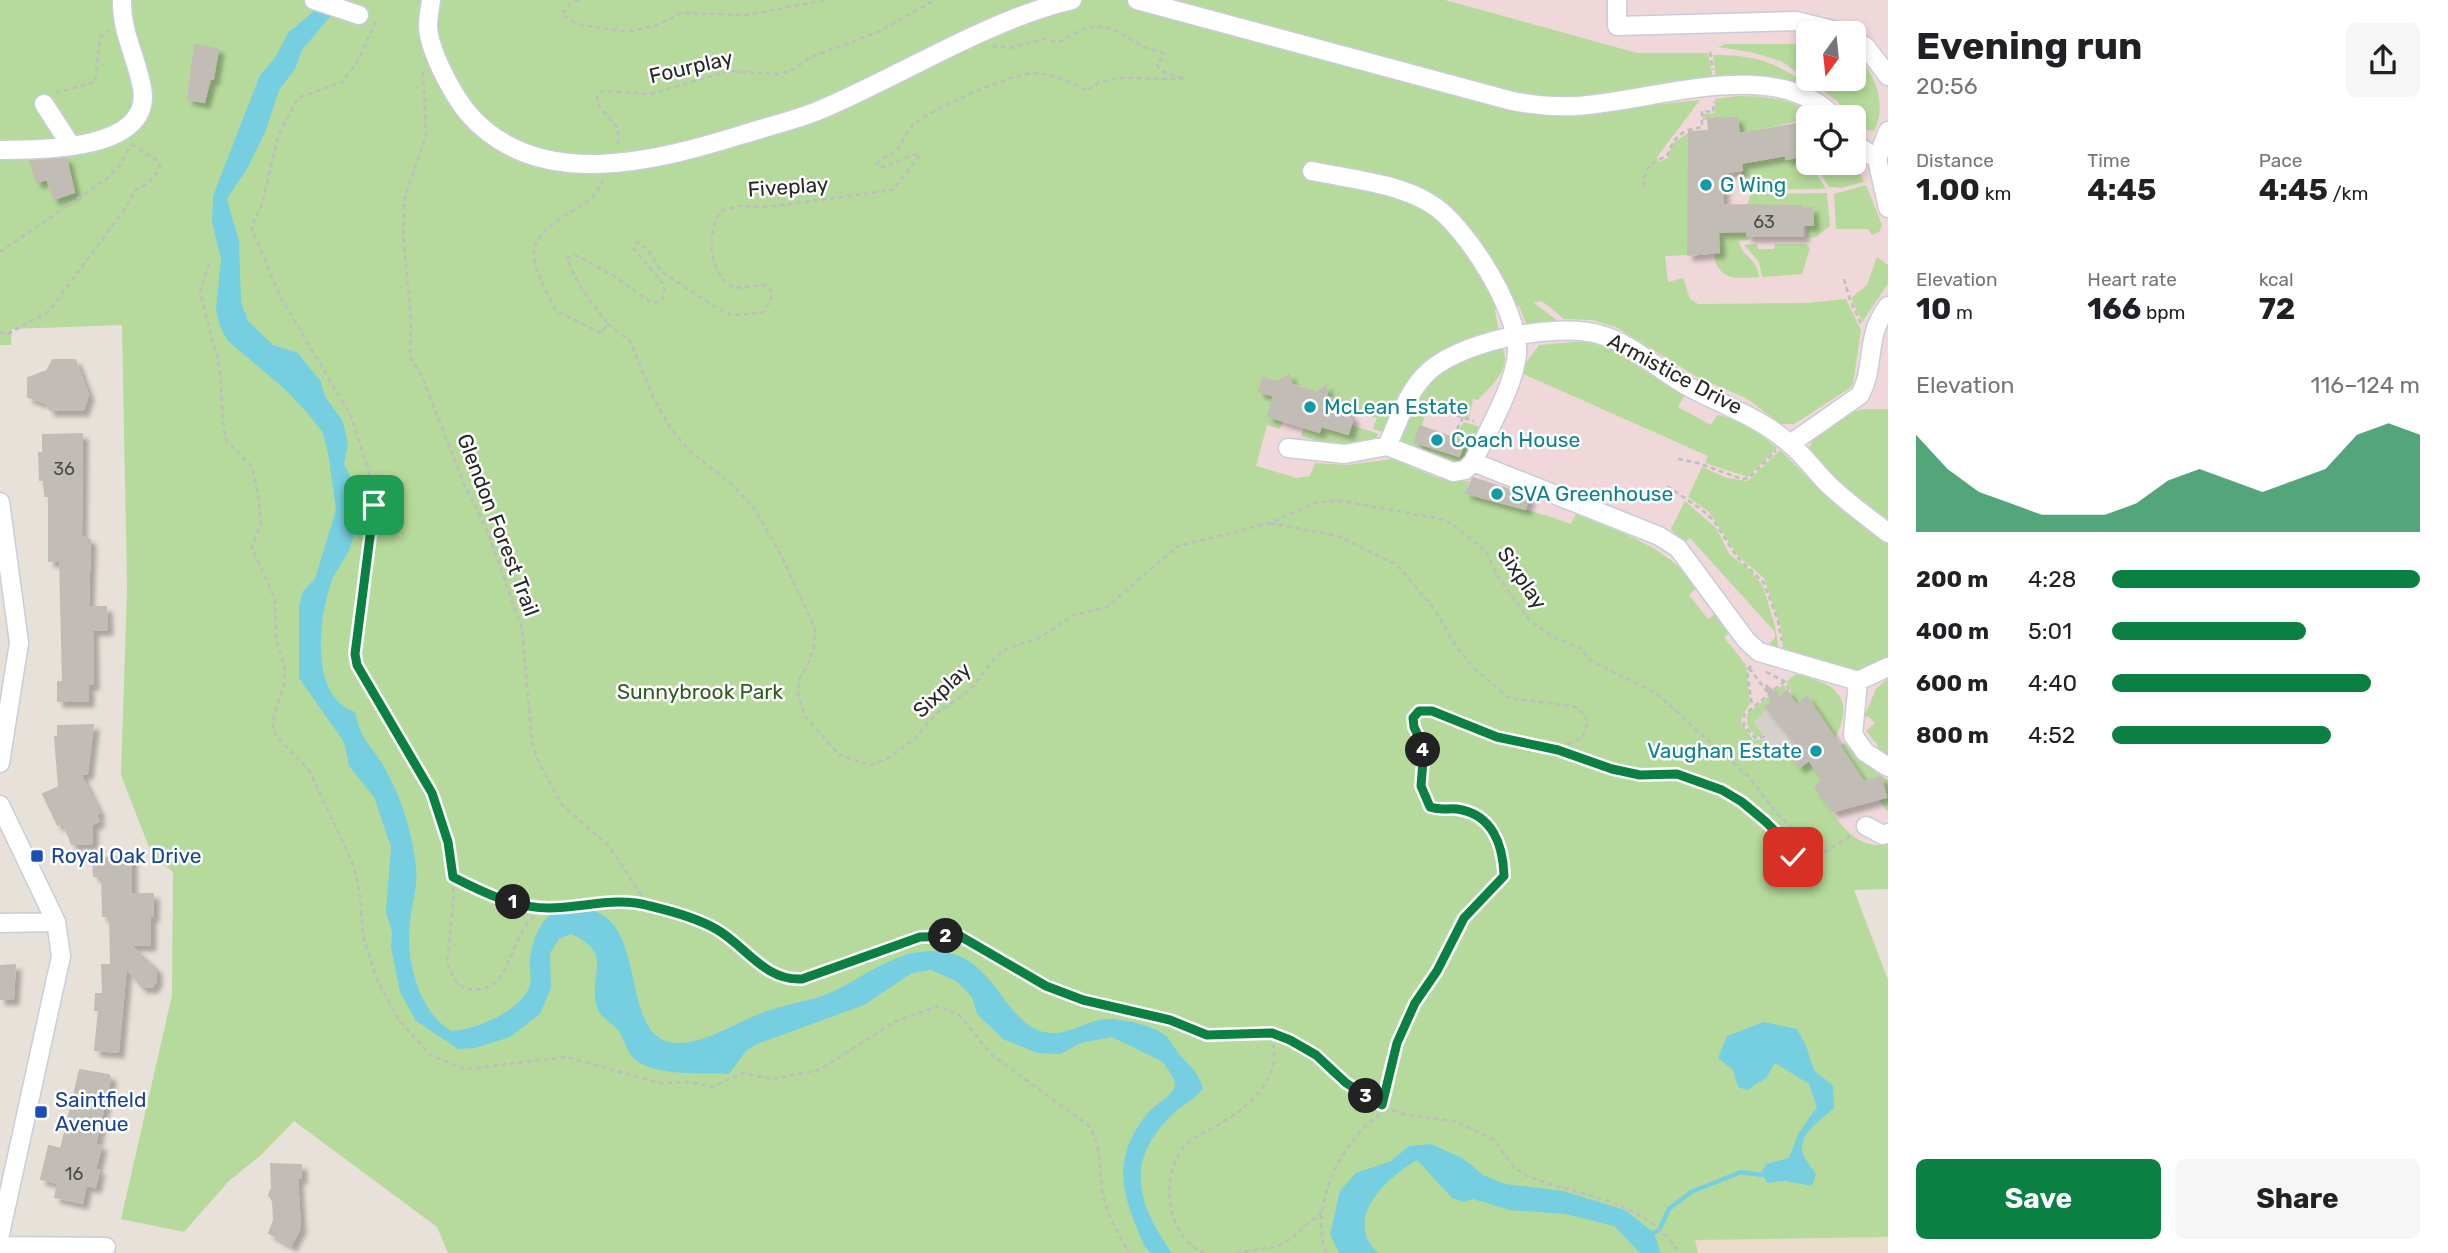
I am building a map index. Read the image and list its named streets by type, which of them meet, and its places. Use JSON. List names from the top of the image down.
{
  "streets": {
    "street": ["Armistice Drive"],
    "path": [
      "Fourplay",
      "Fiveplay",
      "Glendon Forest Trail",
      "Sixplay"
    ]
  },
  "crossings": [
    ["Fiveplay", "Sixplay"]
  ],
  "parks": ["Sunnybrook Park"],
  "places": {
    "other": [
      "G Wing",
      "McLean Estate",
      "Coach House",
      "SVA Greenhouse",
      "Vaughan Estate"
    ],
    "transit": ["Royal Oak Drive", "Saintfield Avenue"]
  },
  "house_numbers": ["63", "36", "16"],
  "north": "bottom",
  "page": {
    "heading": ["Evening run", "20:56"],
    "stats": [
      ["Distance", "1.00 km"],
      ["Time", "4:45"],
      ["Pace", "4:45 /km"],
      ["Elevation", "10 m"],
      ["Heart rate", "166 bpm"],
      ["kcal", "72"]
    ],
    "chart": ["Elevation", "116–124 m"],
    "list": [
      {
        "name": "200 m",
        "note": "4:28"
      },
      {
        "name": "400 m",
        "note": "5:01"
      },
      {
        "name": "600 m",
        "note": "4:40"
      },
      {
        "name": "800 m",
        "note": "4:52"
      }
    ],
    "pins": [
      "4",
      "1",
      "2",
      "3"
    ],
    "buttons": ["Save", "Share"]
  }
}
